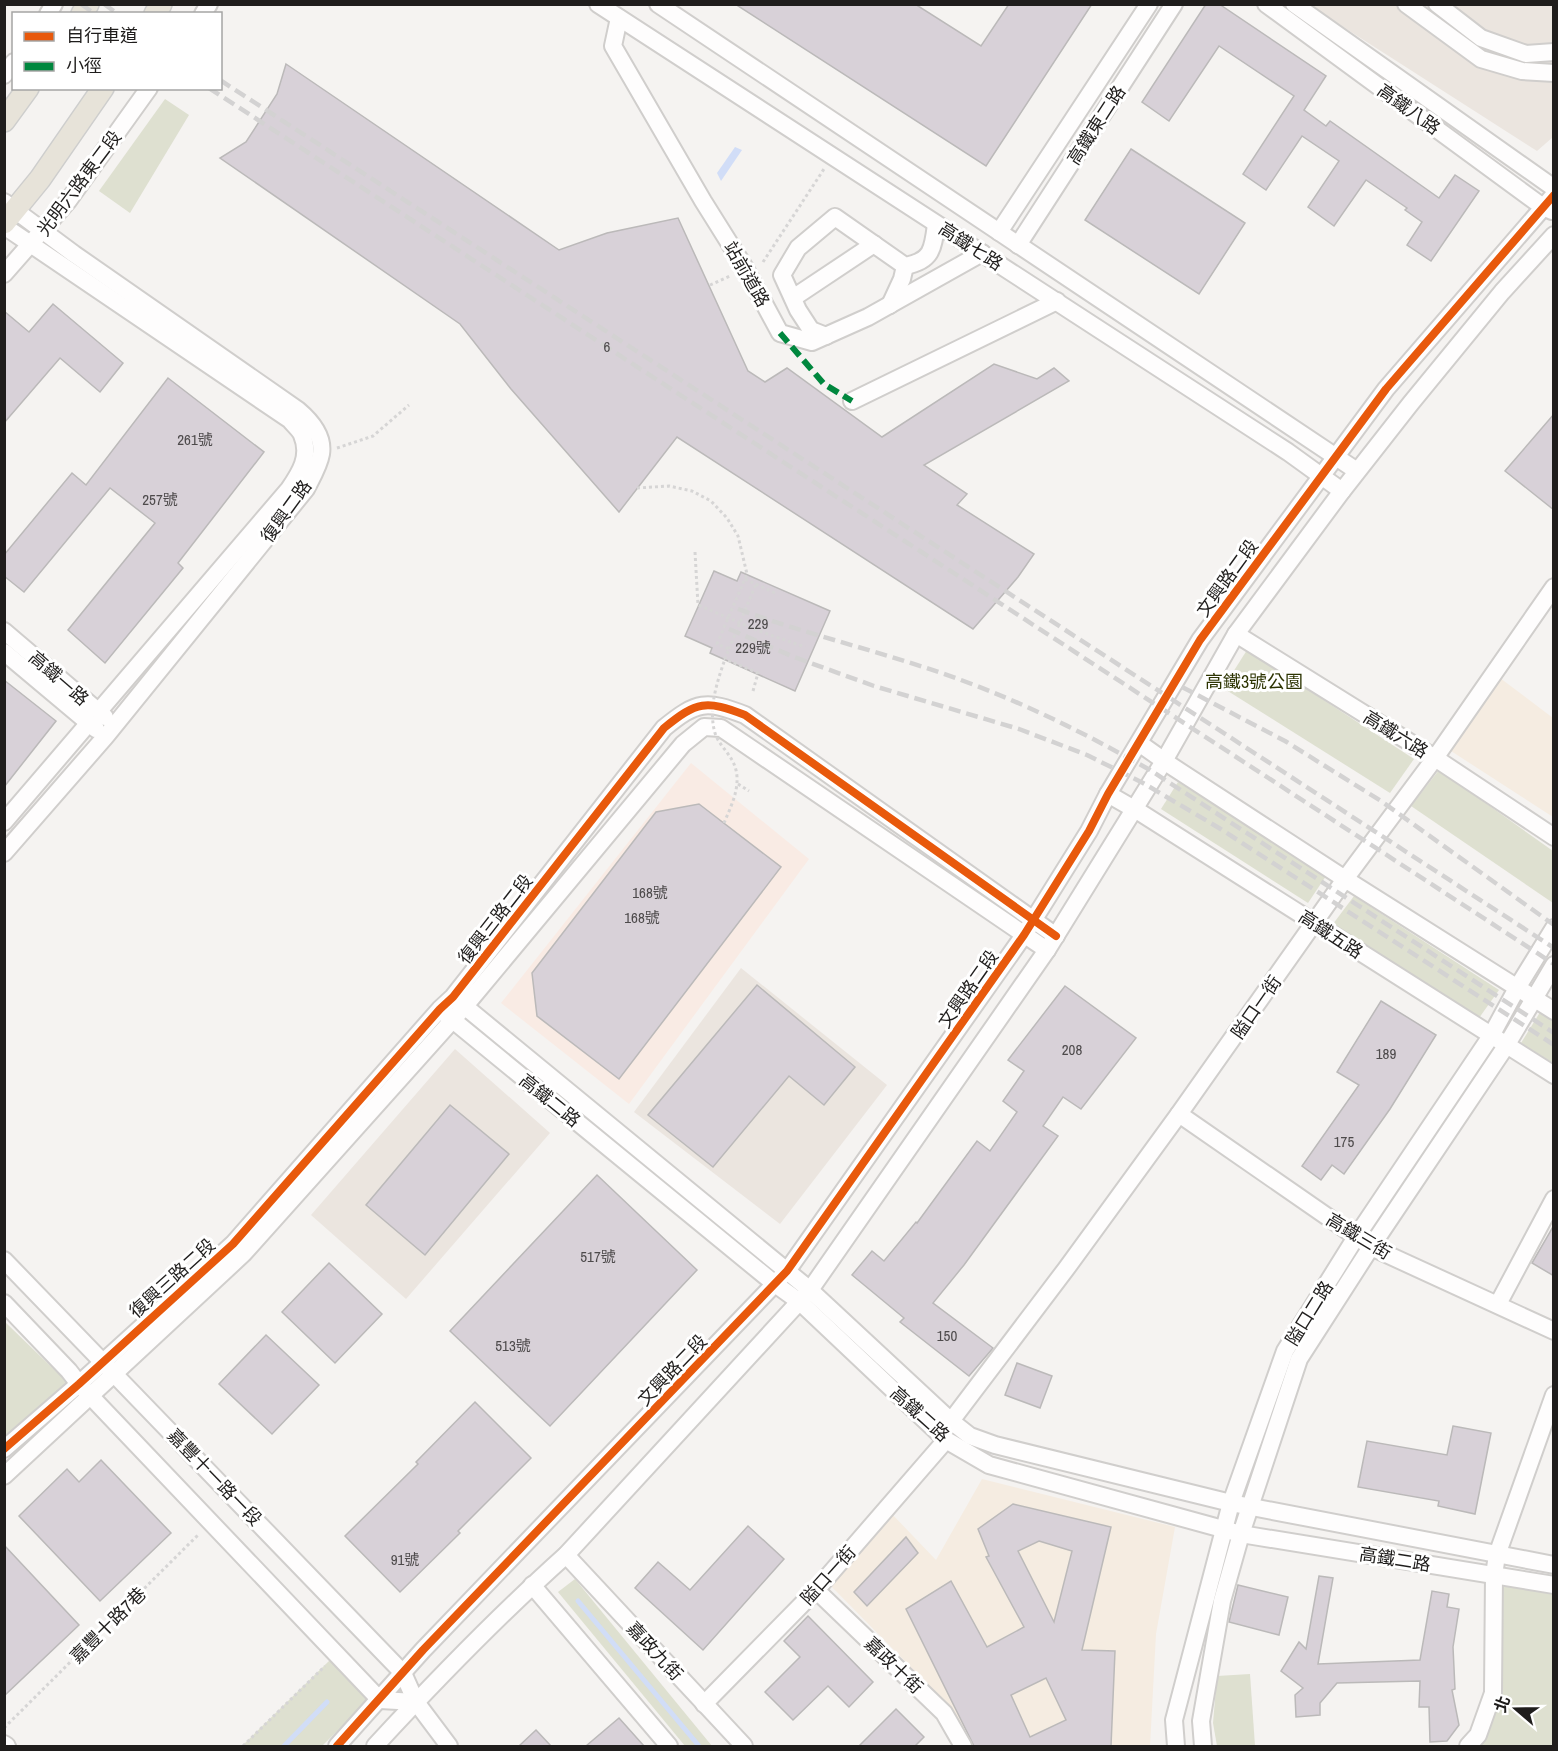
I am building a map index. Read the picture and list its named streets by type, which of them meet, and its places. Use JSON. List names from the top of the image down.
{
  "streets": {
    "main road": ["光明六路東二段"],
    "street": [
      "高鐵八路",
      "高鐵東二路",
      "高鐵七路",
      "站前道路",
      "復興二路",
      "文興路二段",
      "高鐵一路",
      "高鐵六路",
      "復興三路二段",
      "高鐵五路",
      "隘口一街",
      "高鐵二路",
      "高鐵三街",
      "隘口二路",
      "嘉豐十一路一段",
      "嘉政九街",
      "嘉政十街"
    ],
    "path": ["嘉豐十路7巷"]
  },
  "crossings": [
    ["高鐵八路", "文興路二段"],
    ["高鐵東二路", "高鐵七路"],
    ["光明六路東二段", "復興二路"],
    ["高鐵七路", "站前道路"],
    ["高鐵七路", "文興路二段"],
    ["復興二路", "高鐵一路"],
    ["文興路二段", "復興三路二段"],
    ["文興路二段", "高鐵五路"],
    ["文興路二段", "高鐵二路"],
    ["文興路二段", "嘉豐十一路一段"],
    ["高鐵六路", "隘口一街"],
    ["復興三路二段", "高鐵二路"],
    ["復興三路二段", "嘉豐十一路一段"],
    ["高鐵五路", "隘口一街"],
    ["高鐵五路", "隘口二路"],
    ["隘口一街", "高鐵二路"],
    ["隘口一街", "高鐵三街"],
    ["隘口一街", "嘉政九街"],
    ["隘口一街", "嘉政十街"],
    ["高鐵二路", "隘口二路"],
    ["高鐵三街", "隘口二路"],
    ["嘉豐十一路一段", "嘉豐十路7巷"]
  ],
  "parks": ["高鐵3號公園"],
  "house_numbers": [
    "6",
    "261號",
    "257號",
    "229",
    "229號",
    "168號",
    "168號",
    "208",
    "189",
    "175",
    "517號",
    "150",
    "513號",
    "91號"
  ],
  "legend": ["自行車道", "小徑"],
  "north": "left"
}
